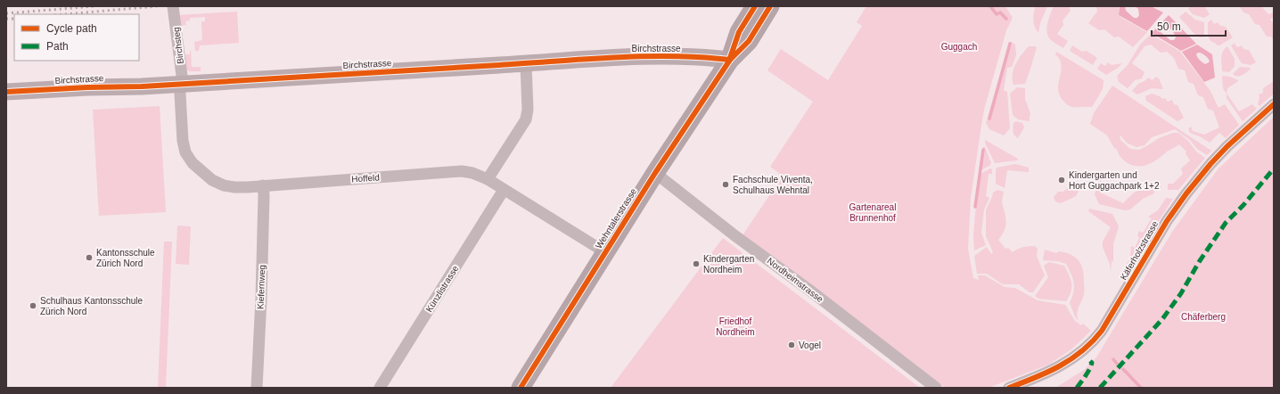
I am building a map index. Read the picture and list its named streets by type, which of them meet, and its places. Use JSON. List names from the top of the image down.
{
  "streets": {
    "main road": ["Birchstrasse", "Wehntalerstrasse"],
    "street": [
      "Birchsteg",
      "Hoffeld",
      "Käferholzstrasse",
      "Nordheimstrasse",
      "Kiefernweg",
      "Künzlistrasse"
    ]
  },
  "crossings": [
    ["Birchsteg", "Birchstrasse"],
    ["Birchsteg", "Hoffeld"],
    ["Birchstrasse", "Hoffeld"],
    ["Birchstrasse", "Wehntalerstrasse"],
    ["Hoffeld", "Wehntalerstrasse"],
    ["Hoffeld", "Kiefernweg"],
    ["Hoffeld", "Künzlistrasse"],
    ["Wehntalerstrasse", "Nordheimstrasse"]
  ],
  "parks": [
    "Guggach",
    "Gartenareal Brunnenhof",
    "Chäferberg",
    "Friedhof Nordheim"
  ],
  "places": [
    "Kindergarten und Hort Guggachpark 1+2",
    "Fachschule Viventa, Schulhaus Wehntal",
    "Kantonsschule Zürich Nord",
    "Kindergarten Nordheim",
    "Schulhaus Kantonsschule Zürich Nord",
    "Vogel"
  ],
  "legend": ["Cycle path", "Path"],
  "scale_bar": "50 m"
}
